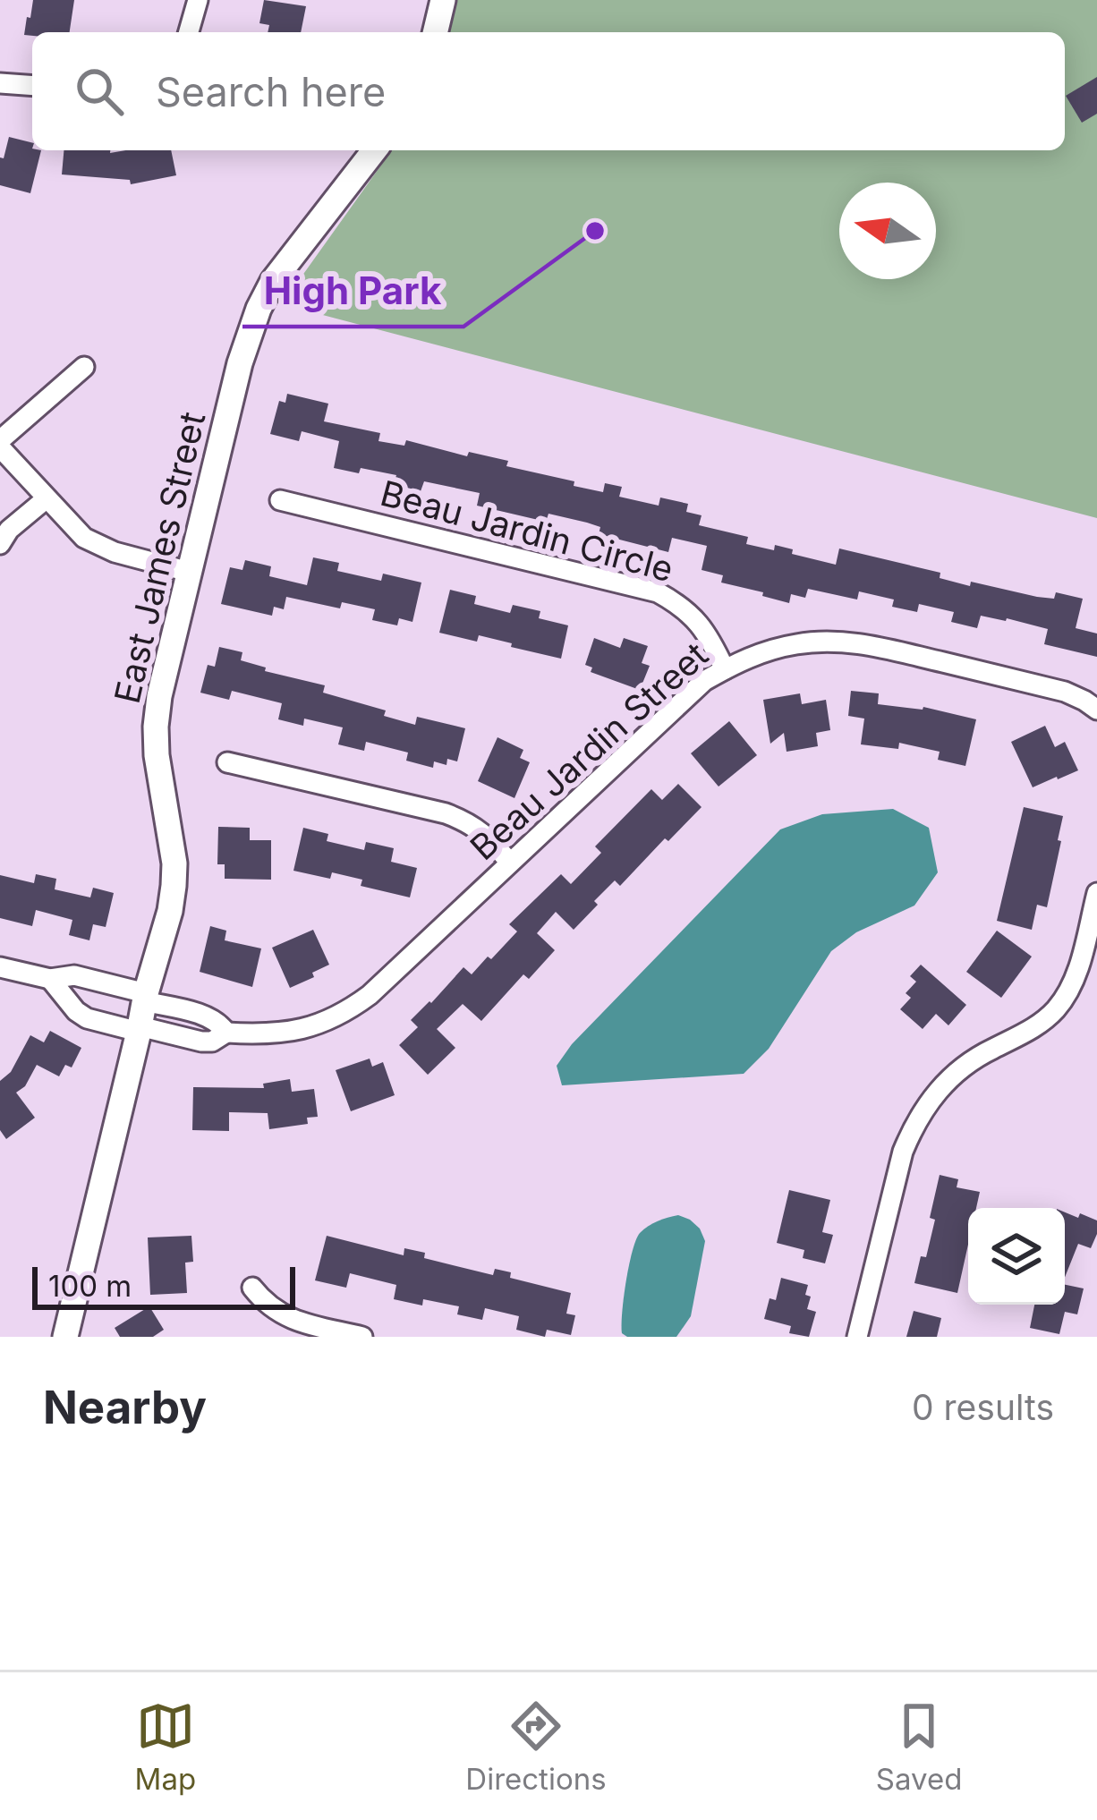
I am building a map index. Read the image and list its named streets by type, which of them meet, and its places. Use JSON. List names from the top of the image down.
{
  "streets": {
    "street": ["Beau Jardin Circle", "East James Street", "Beau Jardin Street"]
  },
  "crossings": [
    ["Beau Jardin Circle", "Beau Jardin Street"],
    ["East James Street", "Beau Jardin Street"]
  ],
  "places": ["High Park"],
  "scale_bar": "100 m",
  "north": "left",
  "page": {
    "search": "Search here",
    "scale": "100 m",
    "heading": ["Nearby", "0 results"],
    "nav": ["Map", "Directions", "Saved"]
  }
}
